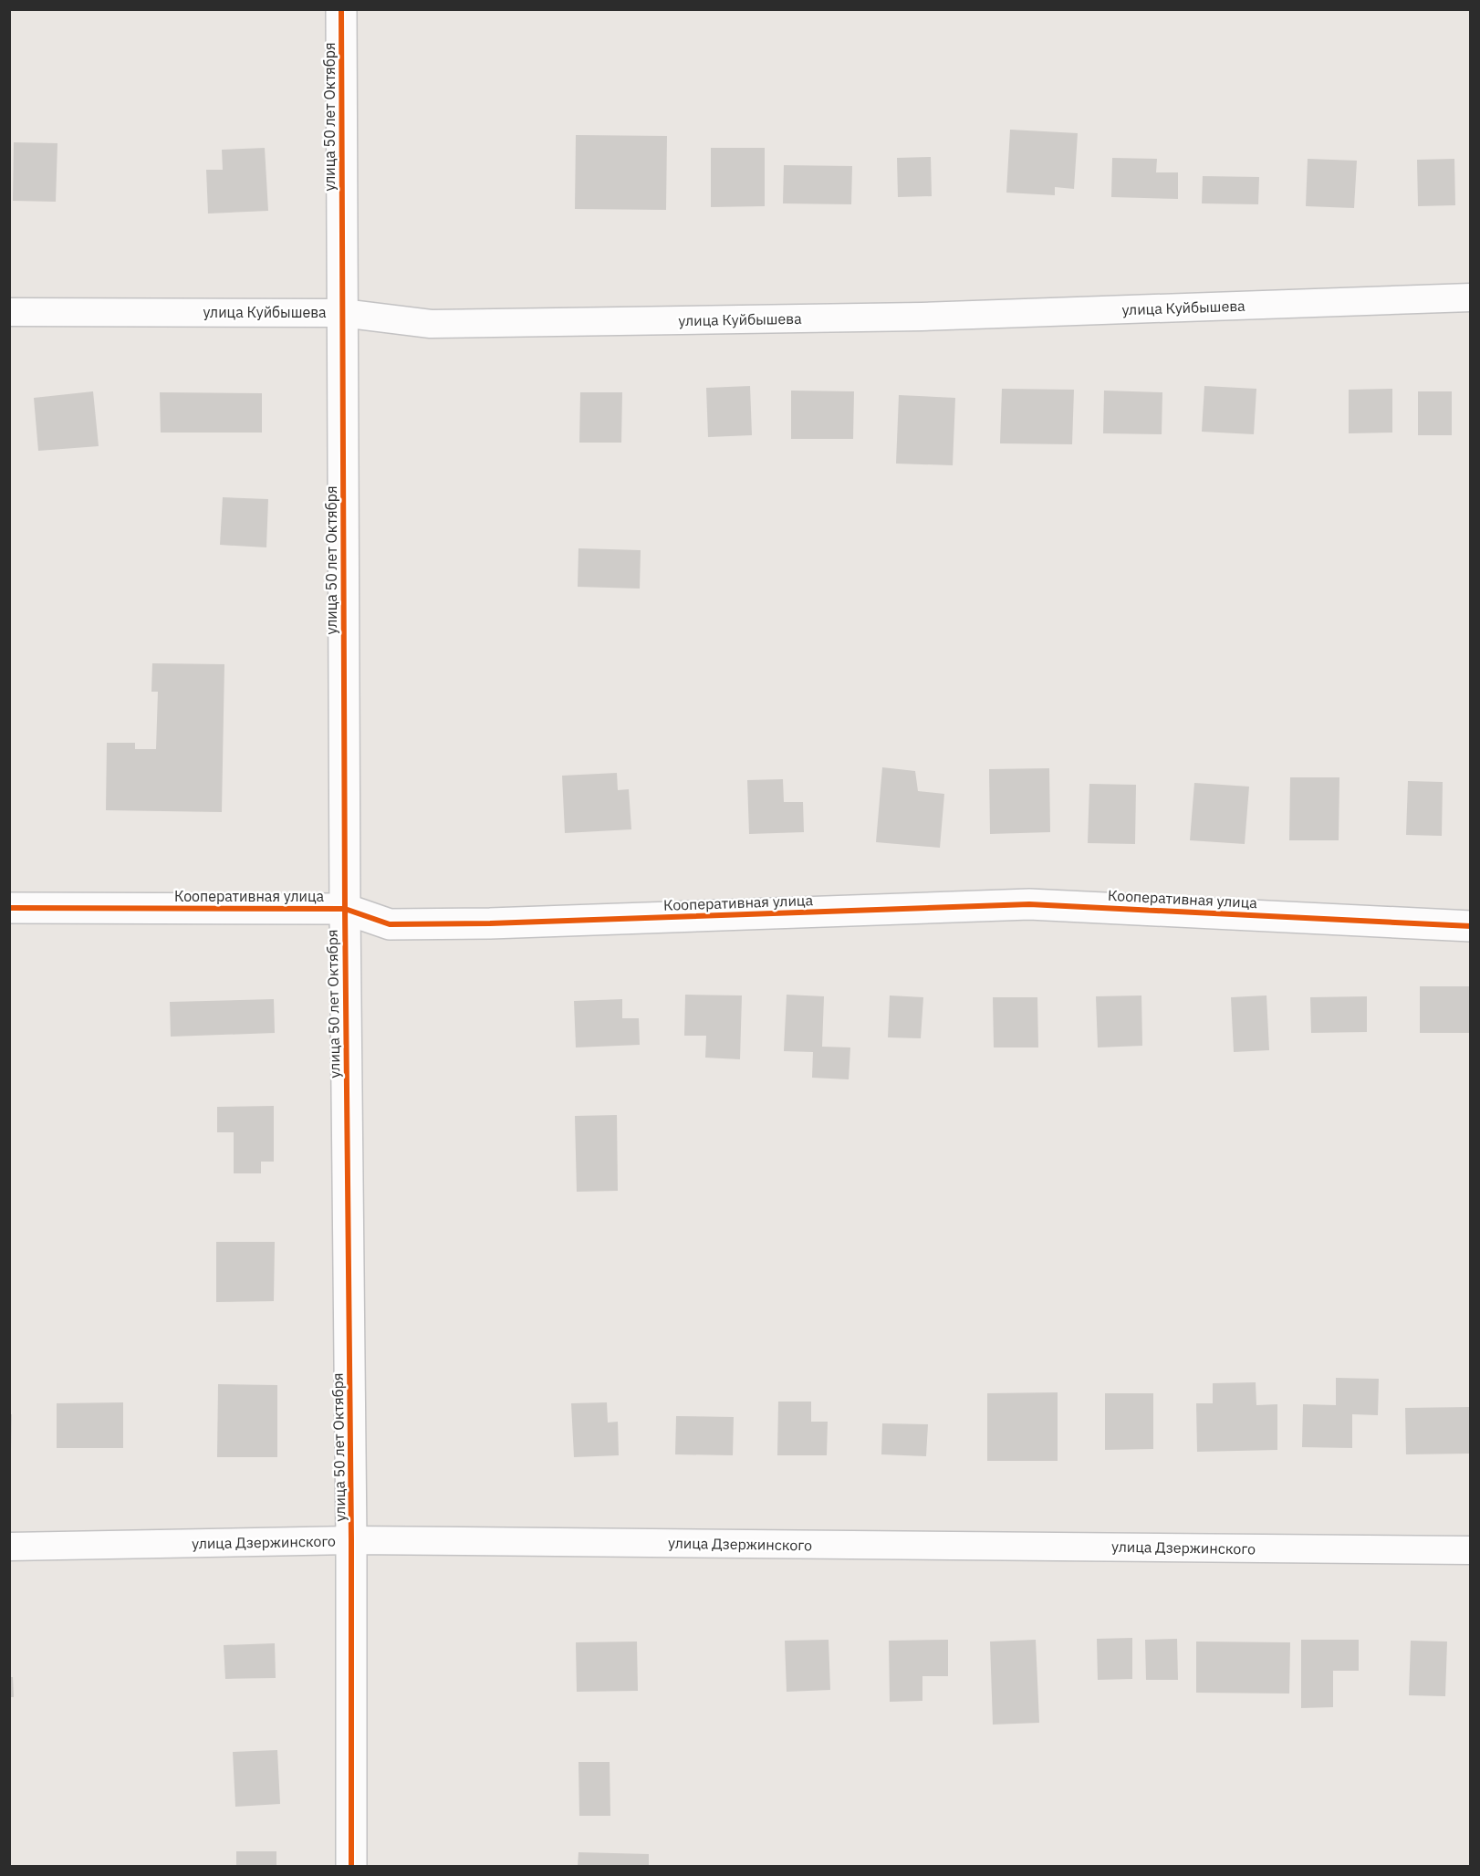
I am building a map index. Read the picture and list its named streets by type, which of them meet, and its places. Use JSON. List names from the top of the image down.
{
  "streets": {
    "street": [
      "улица 50 лет Октября",
      "улица Куйбышева",
      "Кооперативная улица",
      "улица Дзержинского"
    ]
  },
  "crossings": [
    ["улица 50 лет Октября", "улица Куйбышева"],
    ["улица 50 лет Октября", "Кооперативная улица"],
    ["улица 50 лет Октября", "улица Дзержинского"]
  ]
}
